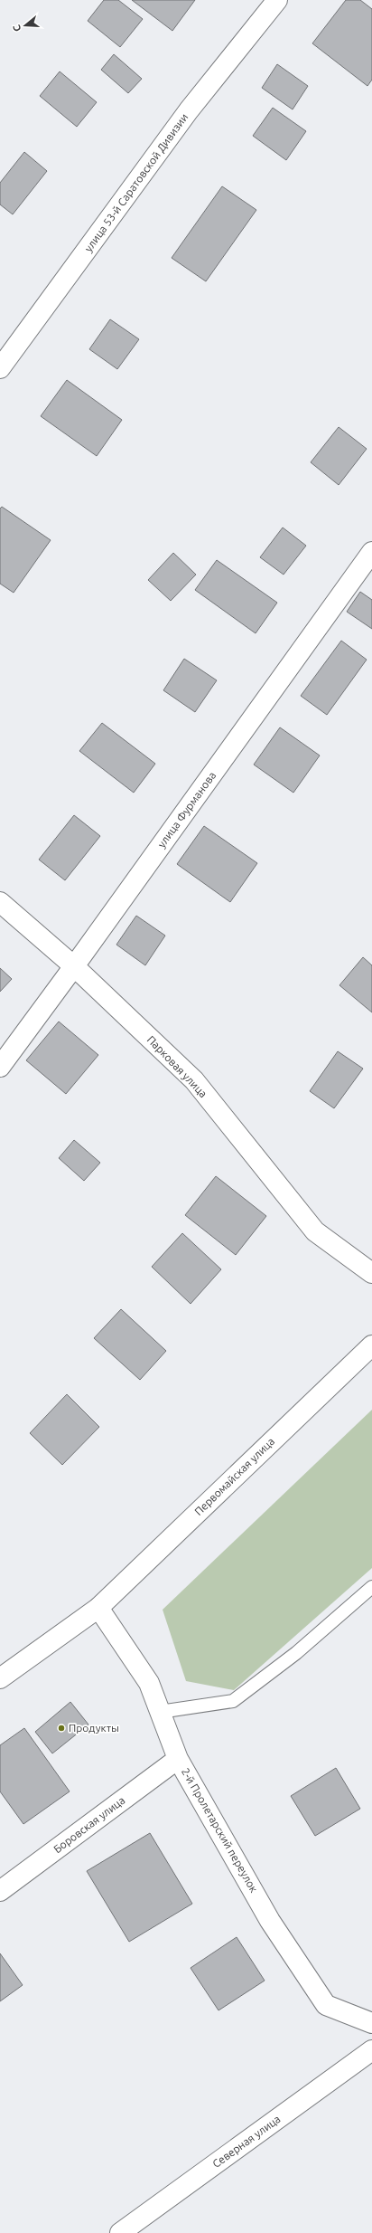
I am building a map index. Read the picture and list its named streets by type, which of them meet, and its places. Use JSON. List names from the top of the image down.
{
  "streets": {
    "street": [
      "улица 53-й Саратовской Дивизии",
      "улица Фурманова",
      "Парковая улица",
      "Первомайская улица",
      "Боровская улица",
      "2-й Пролетарский переулок",
      "Северная улица"
    ]
  },
  "crossings": [
    ["улица Фурманова", "Парковая улица"],
    ["Первомайская улица", "2-й Пролетарский переулок"],
    ["Боровская улица", "2-й Пролетарский переулок"]
  ],
  "places": ["Продукты"],
  "north": "left"
}
